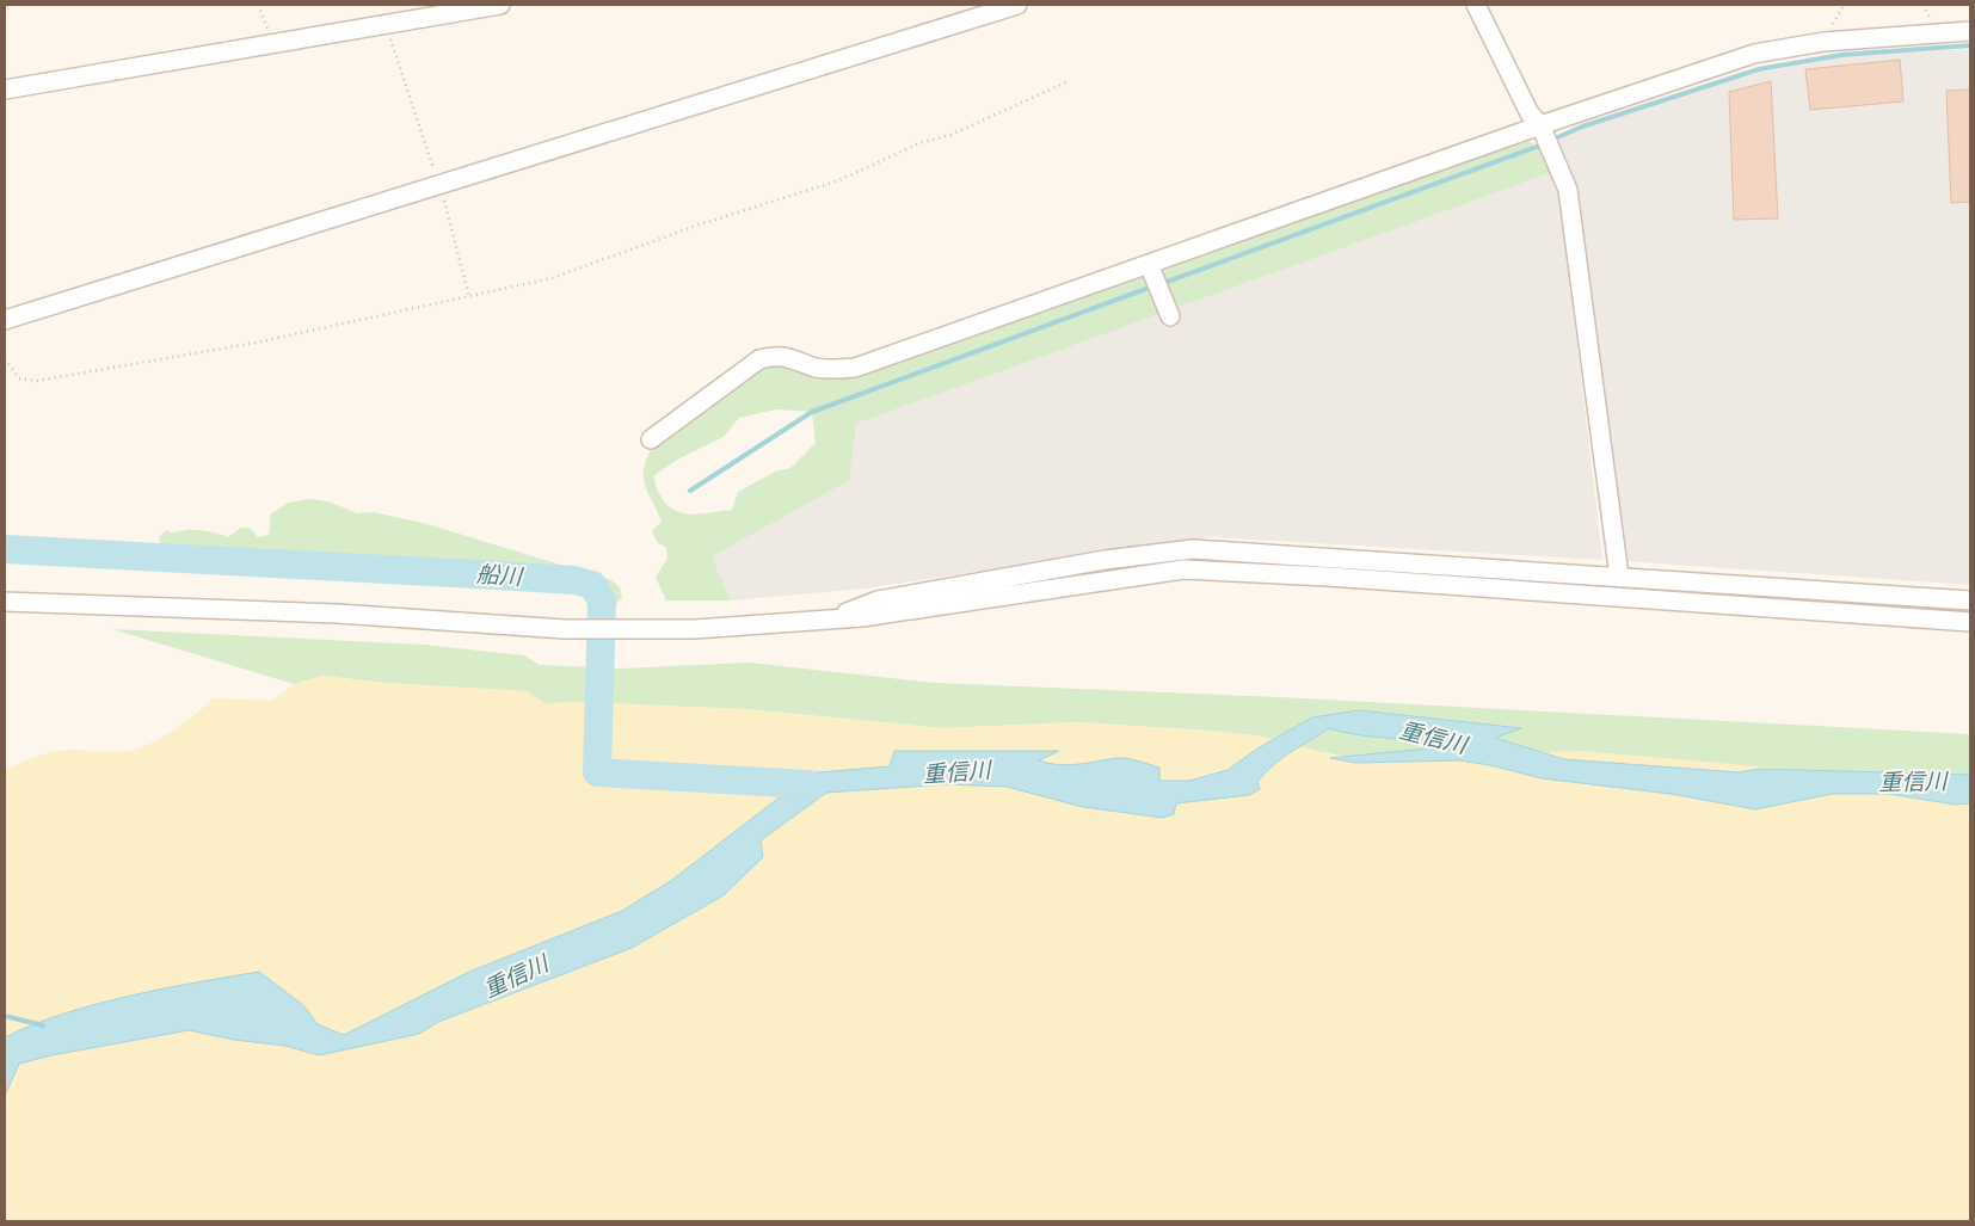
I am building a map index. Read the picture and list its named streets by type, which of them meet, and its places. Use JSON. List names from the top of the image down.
{
  "water": ["船川", "重信川"]
}
